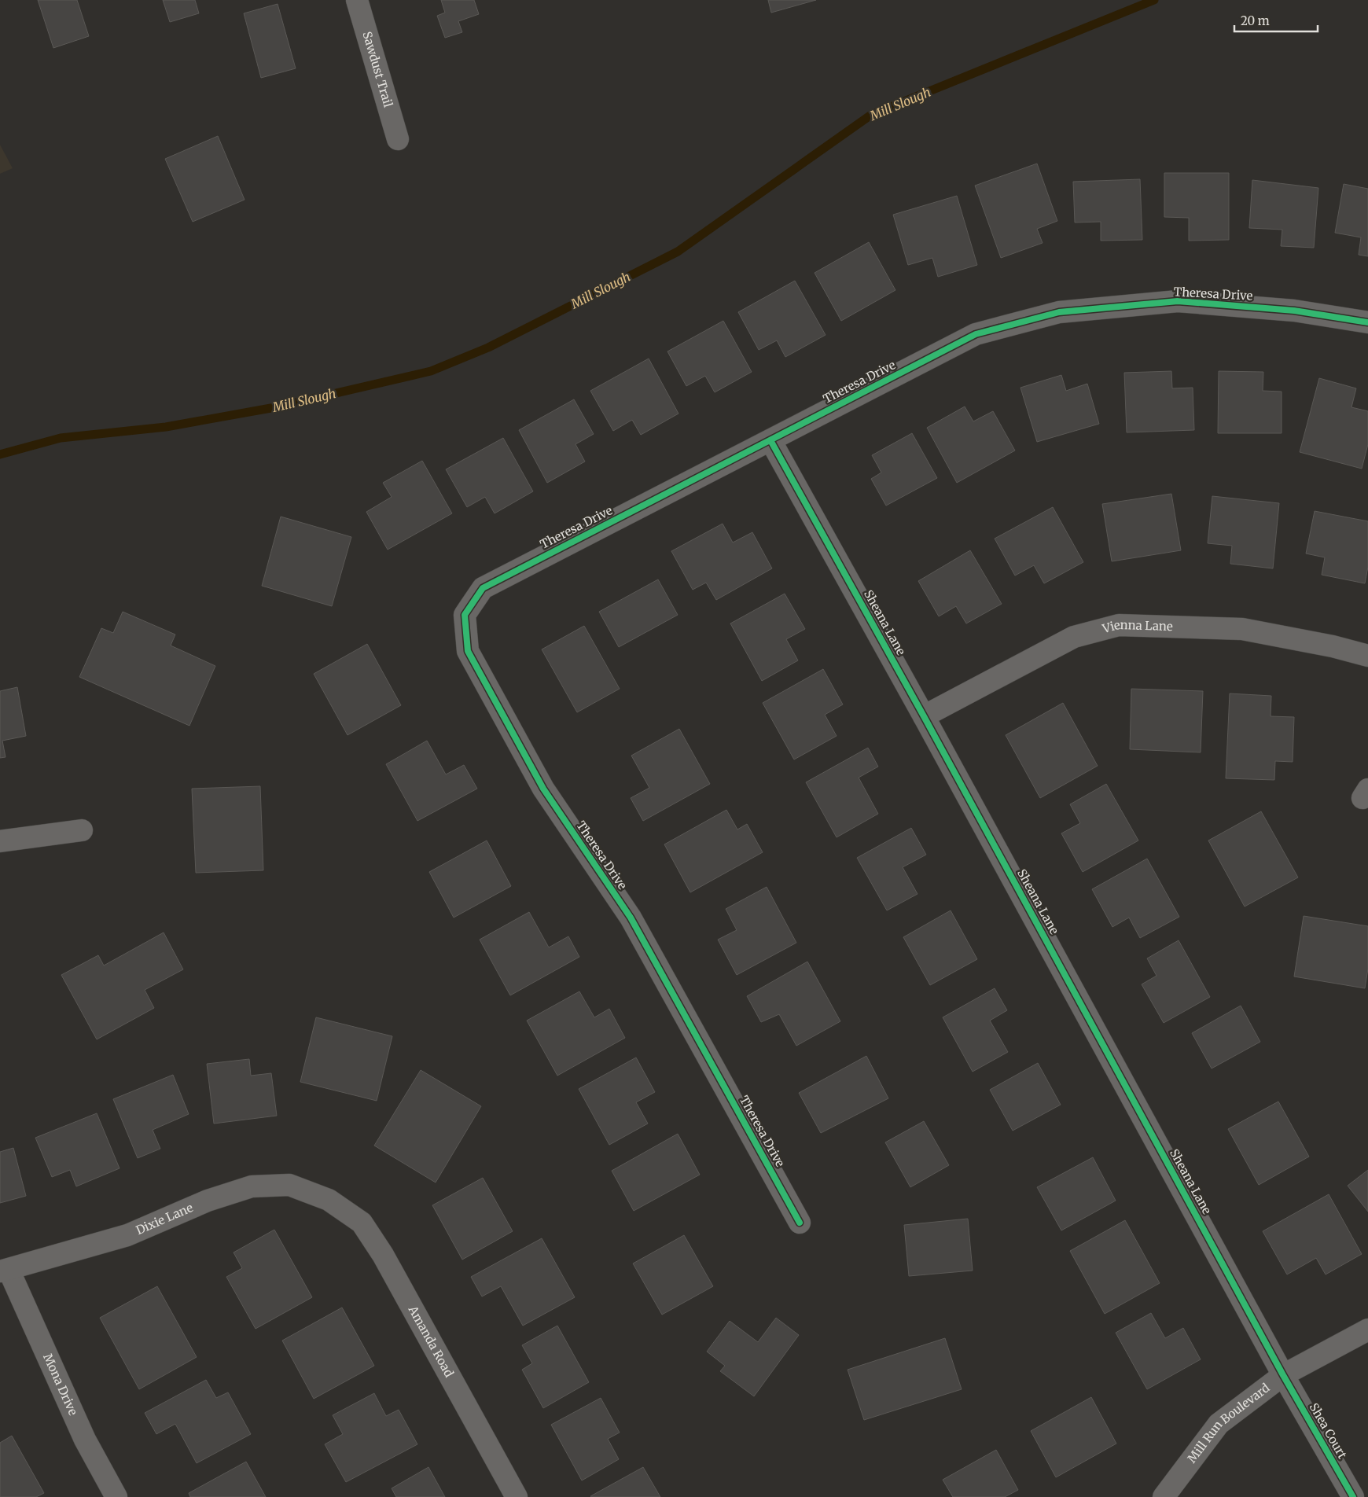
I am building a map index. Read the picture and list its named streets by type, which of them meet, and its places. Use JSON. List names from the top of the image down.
{
  "streets": {
    "street": [
      "Sawdust Trail",
      "Theresa Drive",
      "Sheana Lane",
      "Vienna Lane",
      "Dixie Lane",
      "Amanda Road",
      "Mona Drive",
      "Mill Run Boulevard",
      "Shea Court"
    ]
  },
  "crossings": [
    ["Theresa Drive", "Sheana Lane"],
    ["Sheana Lane", "Vienna Lane"],
    ["Sheana Lane", "Mill Run Boulevard"],
    ["Sheana Lane", "Shea Court"],
    ["Dixie Lane", "Amanda Road"],
    ["Dixie Lane", "Mona Drive"],
    ["Mill Run Boulevard", "Shea Court"]
  ],
  "water": ["Mill Slough"],
  "scale_bar": "20 m"
}
